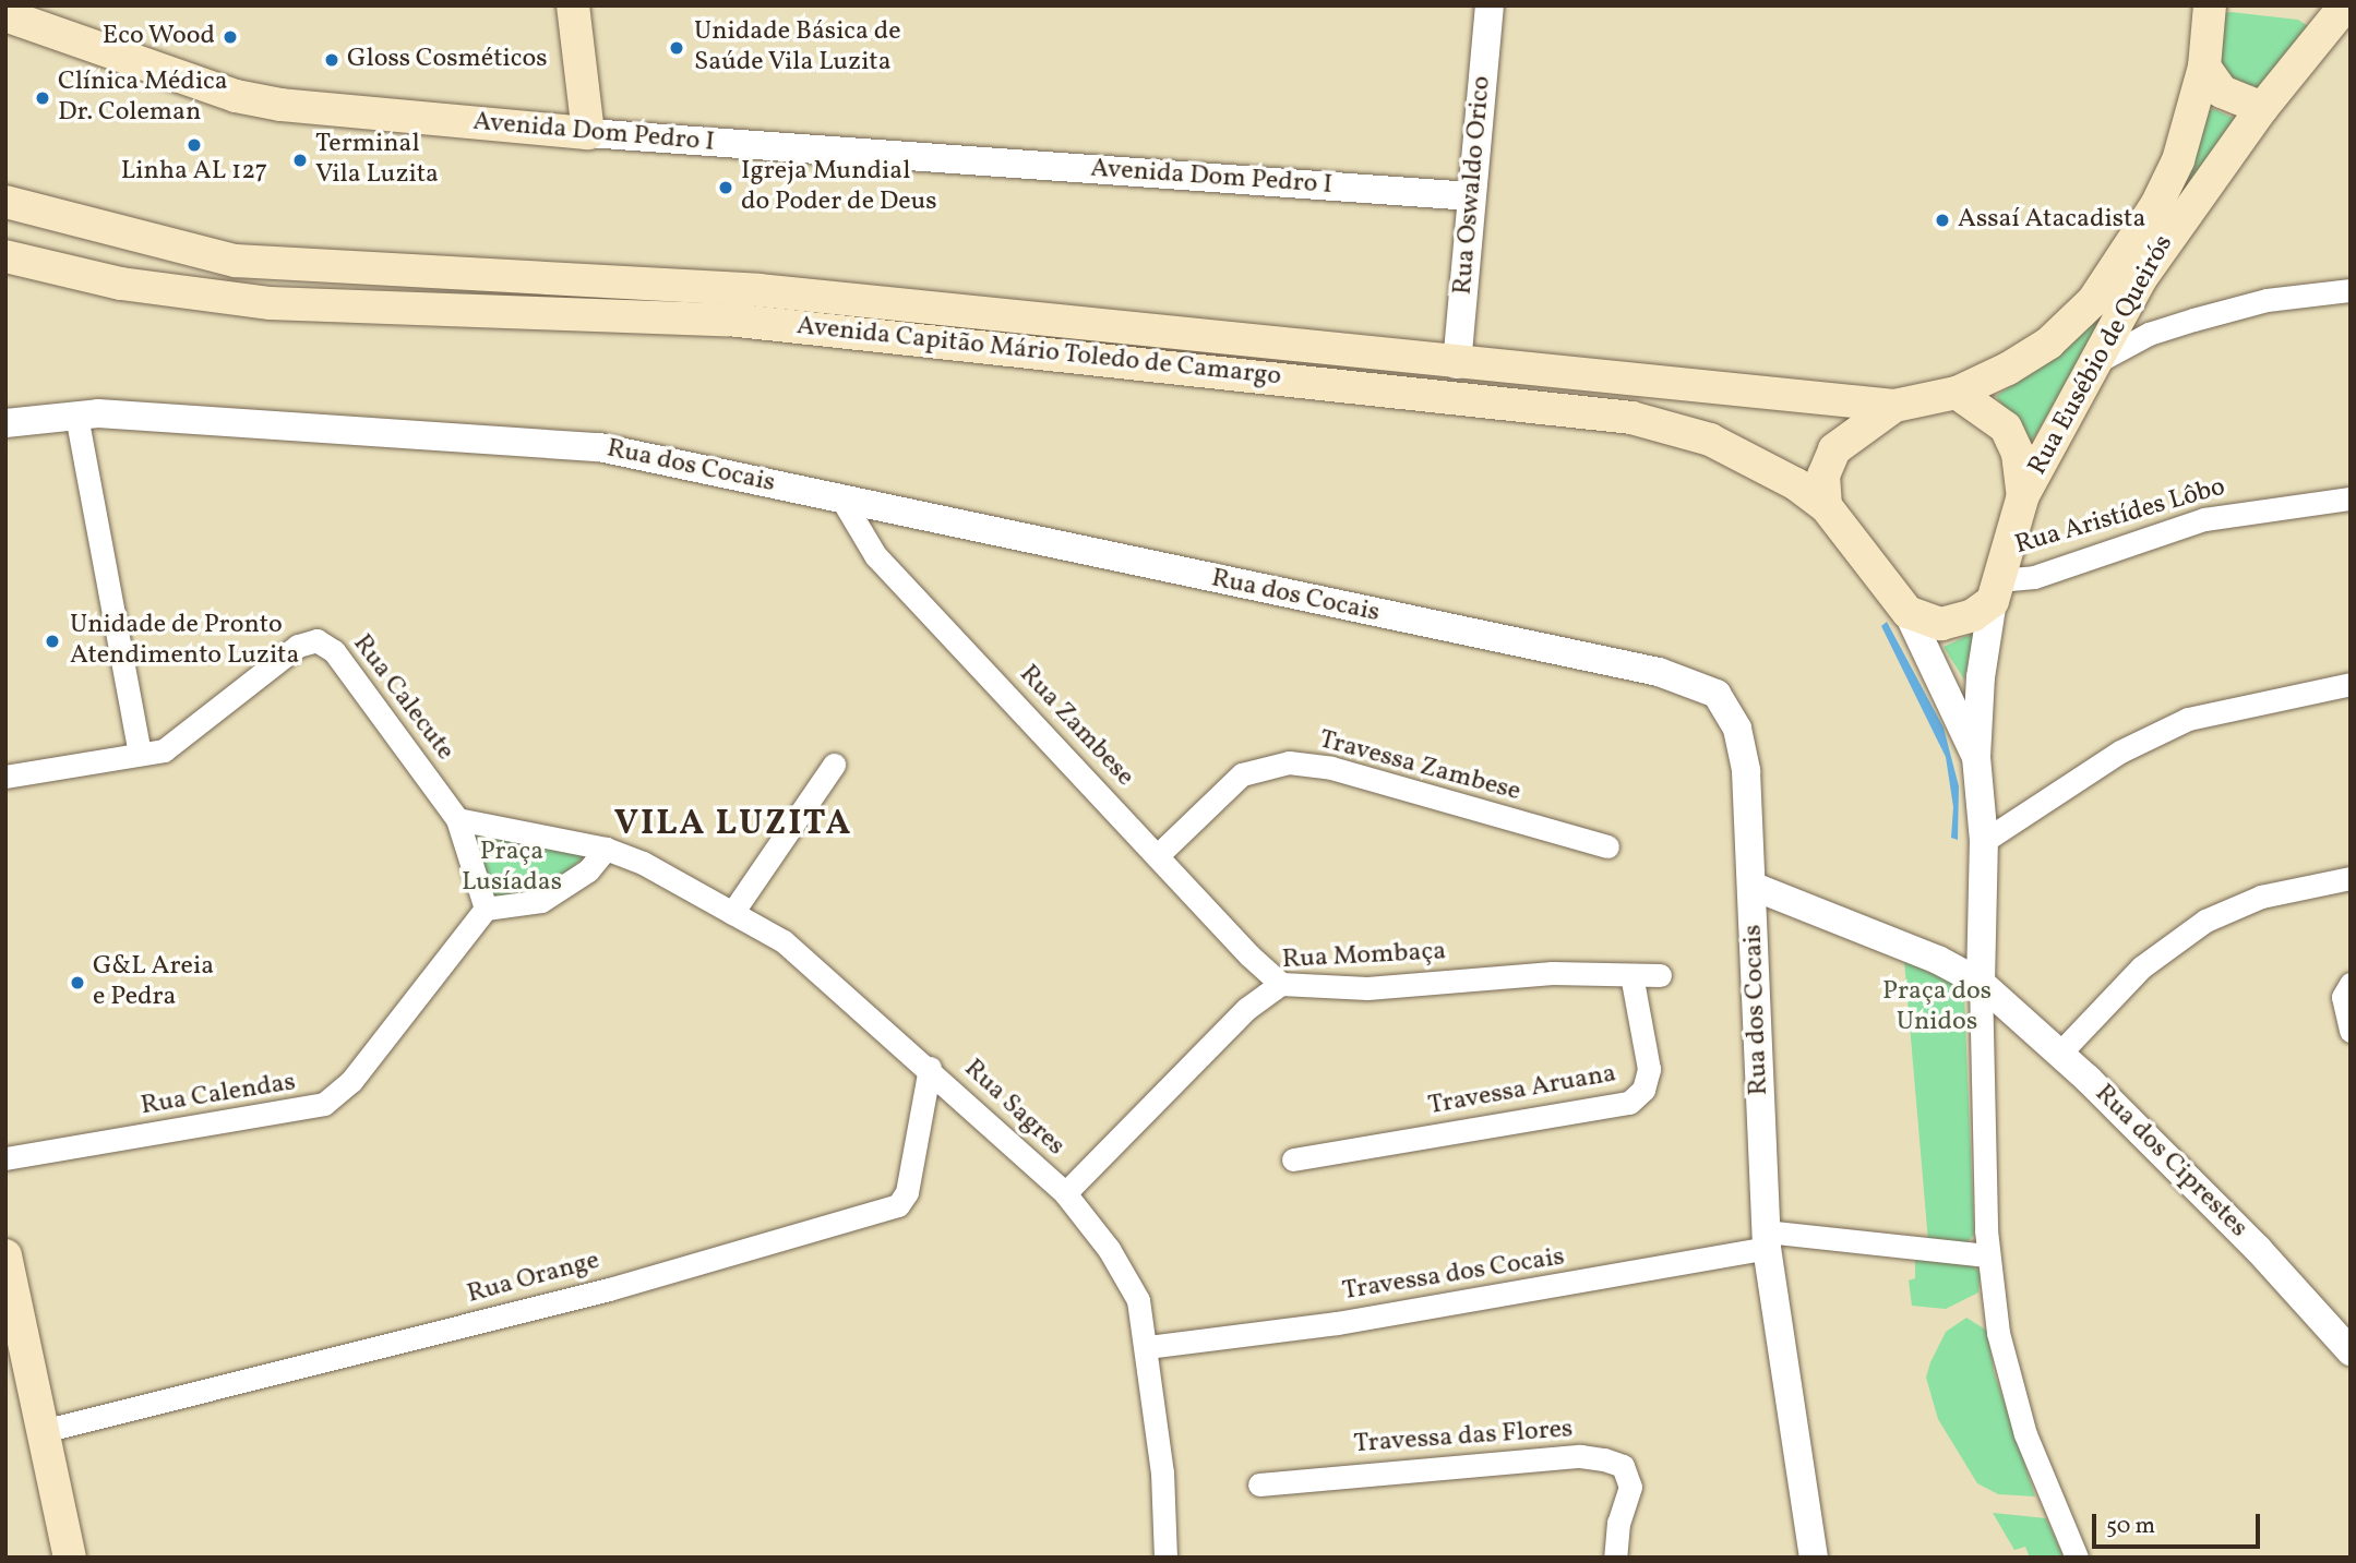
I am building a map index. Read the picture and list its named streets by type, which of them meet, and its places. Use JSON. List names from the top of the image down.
{
  "streets": {
    "main road": ["Avenida Dom Pedro I", "Avenida Capitão Mário Toledo de Camargo", "Rua Eusébio de Queirós"],
    "street": [
      "Rua Oswaldo Orico",
      "Rua dos Cocais",
      "Rua Aristídes Lôbo",
      "Rua Calecute",
      "Rua Zambese",
      "Travessa Zambese",
      "Rua Mombaça",
      "Travessa Aruana",
      "Rua Calendas",
      "Rua Sagres",
      "Rua dos Ciprestes",
      "Travessa dos Cocais",
      "Rua Orange",
      "Travessa das Flores"
    ]
  },
  "crossings": [
    ["Avenida Dom Pedro I", "Rua Oswaldo Orico"],
    ["Rua Oswaldo Orico", "Avenida Capitão Mário Toledo de Camargo"],
    ["Avenida Capitão Mário Toledo de Camargo", "Rua Eusébio de Queirós"],
    ["Avenida Capitão Mário Toledo de Camargo", "Rua Aristídes Lôbo"],
    ["Rua Eusébio de Queirós", "Rua Aristídes Lôbo"],
    ["Rua Eusébio de Queirós", "Rua dos Ciprestes"],
    ["Rua Eusébio de Queirós", "Travessa dos Cocais"],
    ["Rua dos Cocais", "Rua Zambese"],
    ["Rua dos Cocais", "Rua dos Ciprestes"],
    ["Rua dos Cocais", "Travessa dos Cocais"],
    ["Rua Zambese", "Travessa Zambese"],
    ["Rua Zambese", "Rua Mombaça"],
    ["Rua Mombaça", "Travessa Aruana"],
    ["Rua Mombaça", "Rua Sagres"],
    ["Rua Sagres", "Travessa dos Cocais"],
    ["Rua Sagres", "Rua Orange"]
  ],
  "districts": ["VILA LUZITA"],
  "parks": ["Praça Lusíadas", "Praça dos Unidos"],
  "places": [
    "Eco Wood",
    "Unidade Básica de Saúde Vila Luzita",
    "Gloss Cosméticos",
    "Clínica Médica Dr. Coleman",
    "Linha AL 127",
    "Terminal Vila Luzita",
    "Igreja Mundial do Poder de Deus",
    "Assaí Atacadista",
    "Unidade de Pronto Atendimento Luzita",
    "G&L Areia e Pedra"
  ],
  "scale_bar": "50 m"
}
